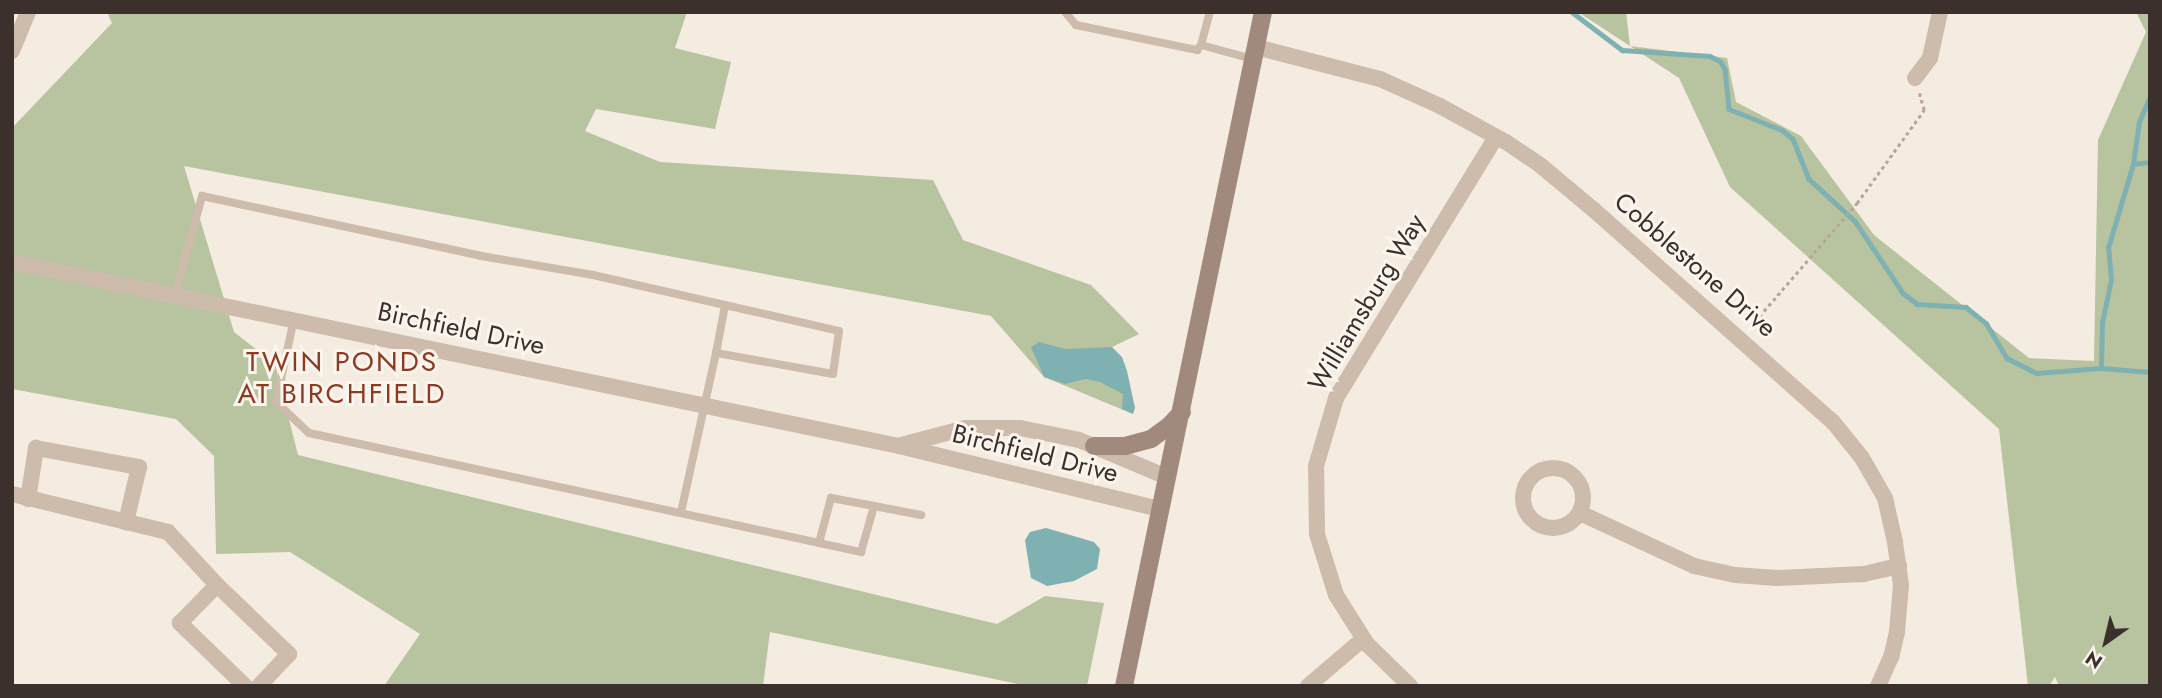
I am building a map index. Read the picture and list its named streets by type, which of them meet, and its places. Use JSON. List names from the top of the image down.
{
  "streets": {
    "street": ["Cobblestone Drive", "Williamsburg Way", "Birchfield Drive"]
  },
  "crossings": [
    ["Cobblestone Drive", "Williamsburg Way"]
  ],
  "districts": ["TWIN PONDS AT BIRCHFIELD"],
  "north": "bottom left"
}
